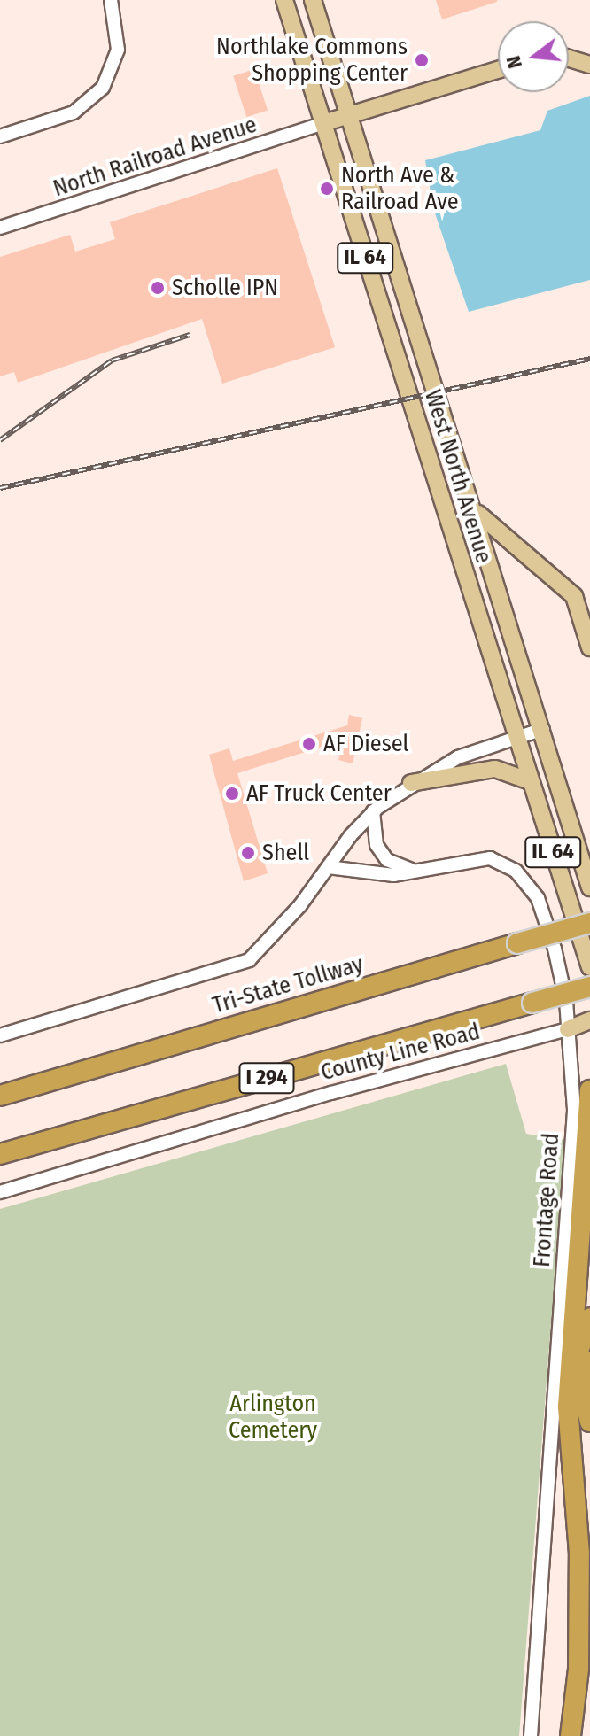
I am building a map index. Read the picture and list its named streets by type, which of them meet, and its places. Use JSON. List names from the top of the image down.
{
  "streets": {
    "highway": ["Tri-State Tollway", "I 294"],
    "main road": ["IL 64", "West North Avenue"],
    "street": ["North Railroad Avenue", "County Line Road", "Frontage Road"]
  },
  "crossings": [
    ["North Railroad Avenue", "West North Avenue"],
    ["County Line Road", "Frontage Road"]
  ],
  "parks": ["Arlington Cemetery"],
  "places": [
    "Northlake Commons Shopping Center",
    "North Ave & Railroad Ave",
    "Scholle IPN",
    "AF Diesel",
    "AF Truck Center",
    "Shell"
  ],
  "north": "left"
}
